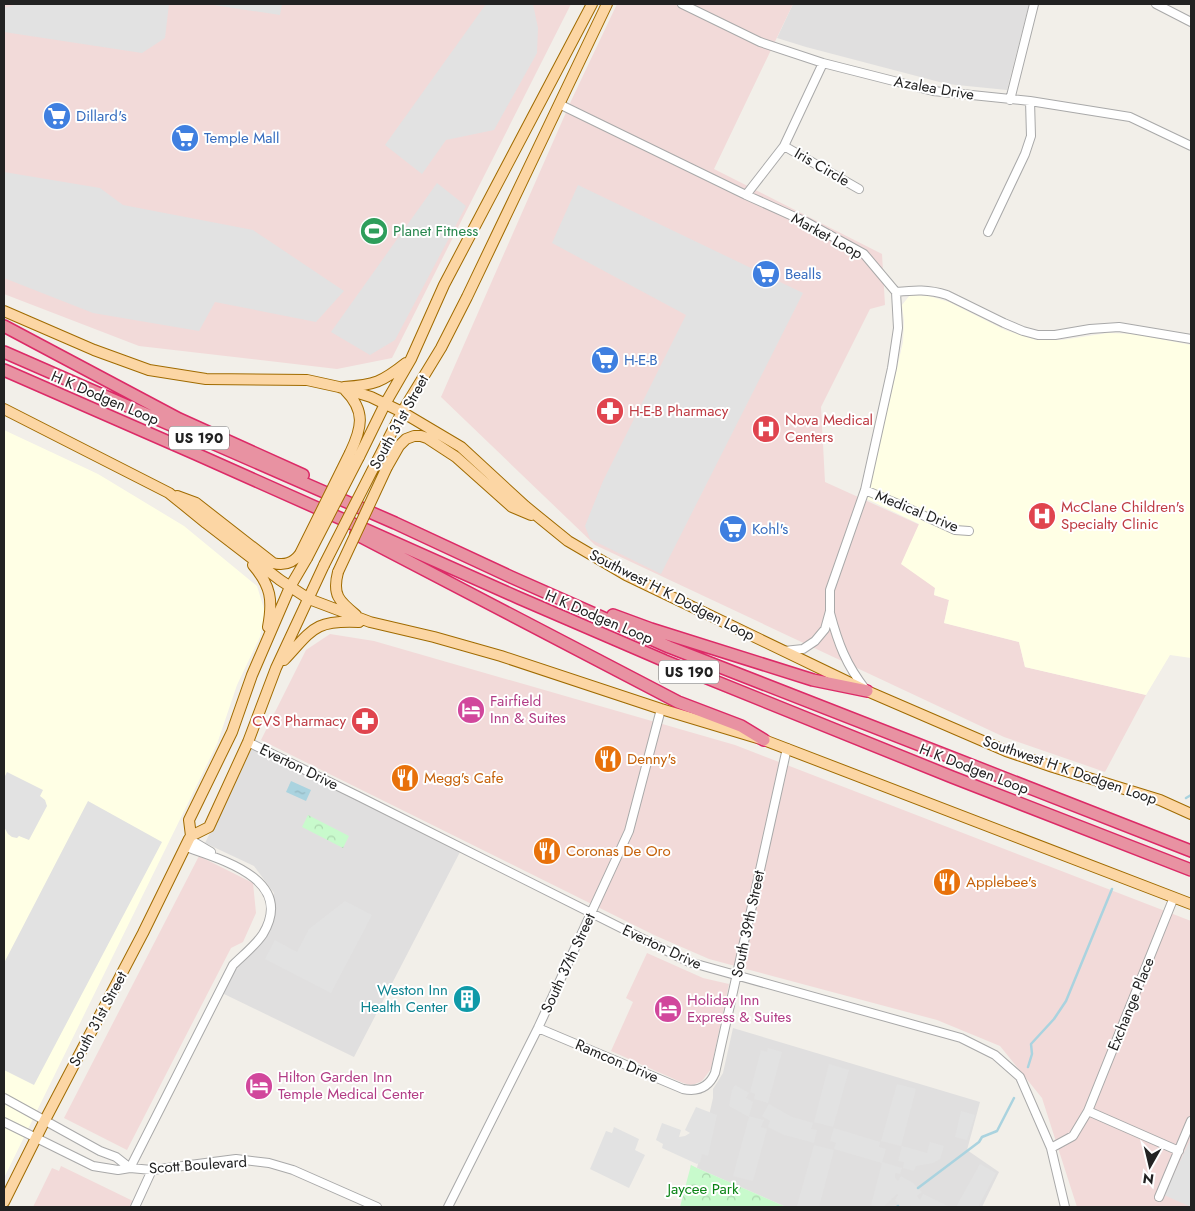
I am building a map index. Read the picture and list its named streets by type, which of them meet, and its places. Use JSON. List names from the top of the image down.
{
  "streets": {
    "highway": ["H K Dodgen Loop", "US 190"],
    "main road": ["South 31st Street", "Southwest H K Dodgen Loop"],
    "street": [
      "Azalea Drive",
      "Iris Circle",
      "Market Loop",
      "Medical Drive",
      "Everton Drive",
      "South 39th Street",
      "South 37th Street",
      "Exchange Place",
      "Ramcon Drive",
      "Scott Boulevard"
    ]
  },
  "crossings": [
    ["Market Loop", "South 31st Street"],
    ["South 31st Street", "Southwest H K Dodgen Loop"],
    ["South 31st Street", "Everton Drive"],
    ["South 31st Street", "Scott Boulevard"],
    ["Everton Drive", "South 39th Street"],
    ["Everton Drive", "South 37th Street"],
    ["Everton Drive", "Exchange Place"],
    ["South 39th Street", "Ramcon Drive"],
    ["South 37th Street", "Ramcon Drive"]
  ],
  "parks": ["Jaycee Park"],
  "places": {
    "supermarket": [
      "Dillard's",
      "Temple Mall",
      "Bealls",
      "H-E-B",
      "Kohl's"
    ],
    "sports": ["Planet Fitness"],
    "pharmacy": ["H-E-B Pharmacy", "CVS Pharmacy"],
    "hospital": ["Nova Medical Centers", "McClane Children's Specialty Clinic"],
    "hotel": ["Fairfield Inn & Suites", "Holiday Inn Express & Suites", "Hilton Garden Inn Temple Medical Center"],
    "restaurant": [
      "Denny's",
      "Megg's Cafe",
      "Coronas De Oro",
      "Applebee's"
    ],
    "building": ["Weston Inn Health Center"]
  },
  "north": "bottom"
}
